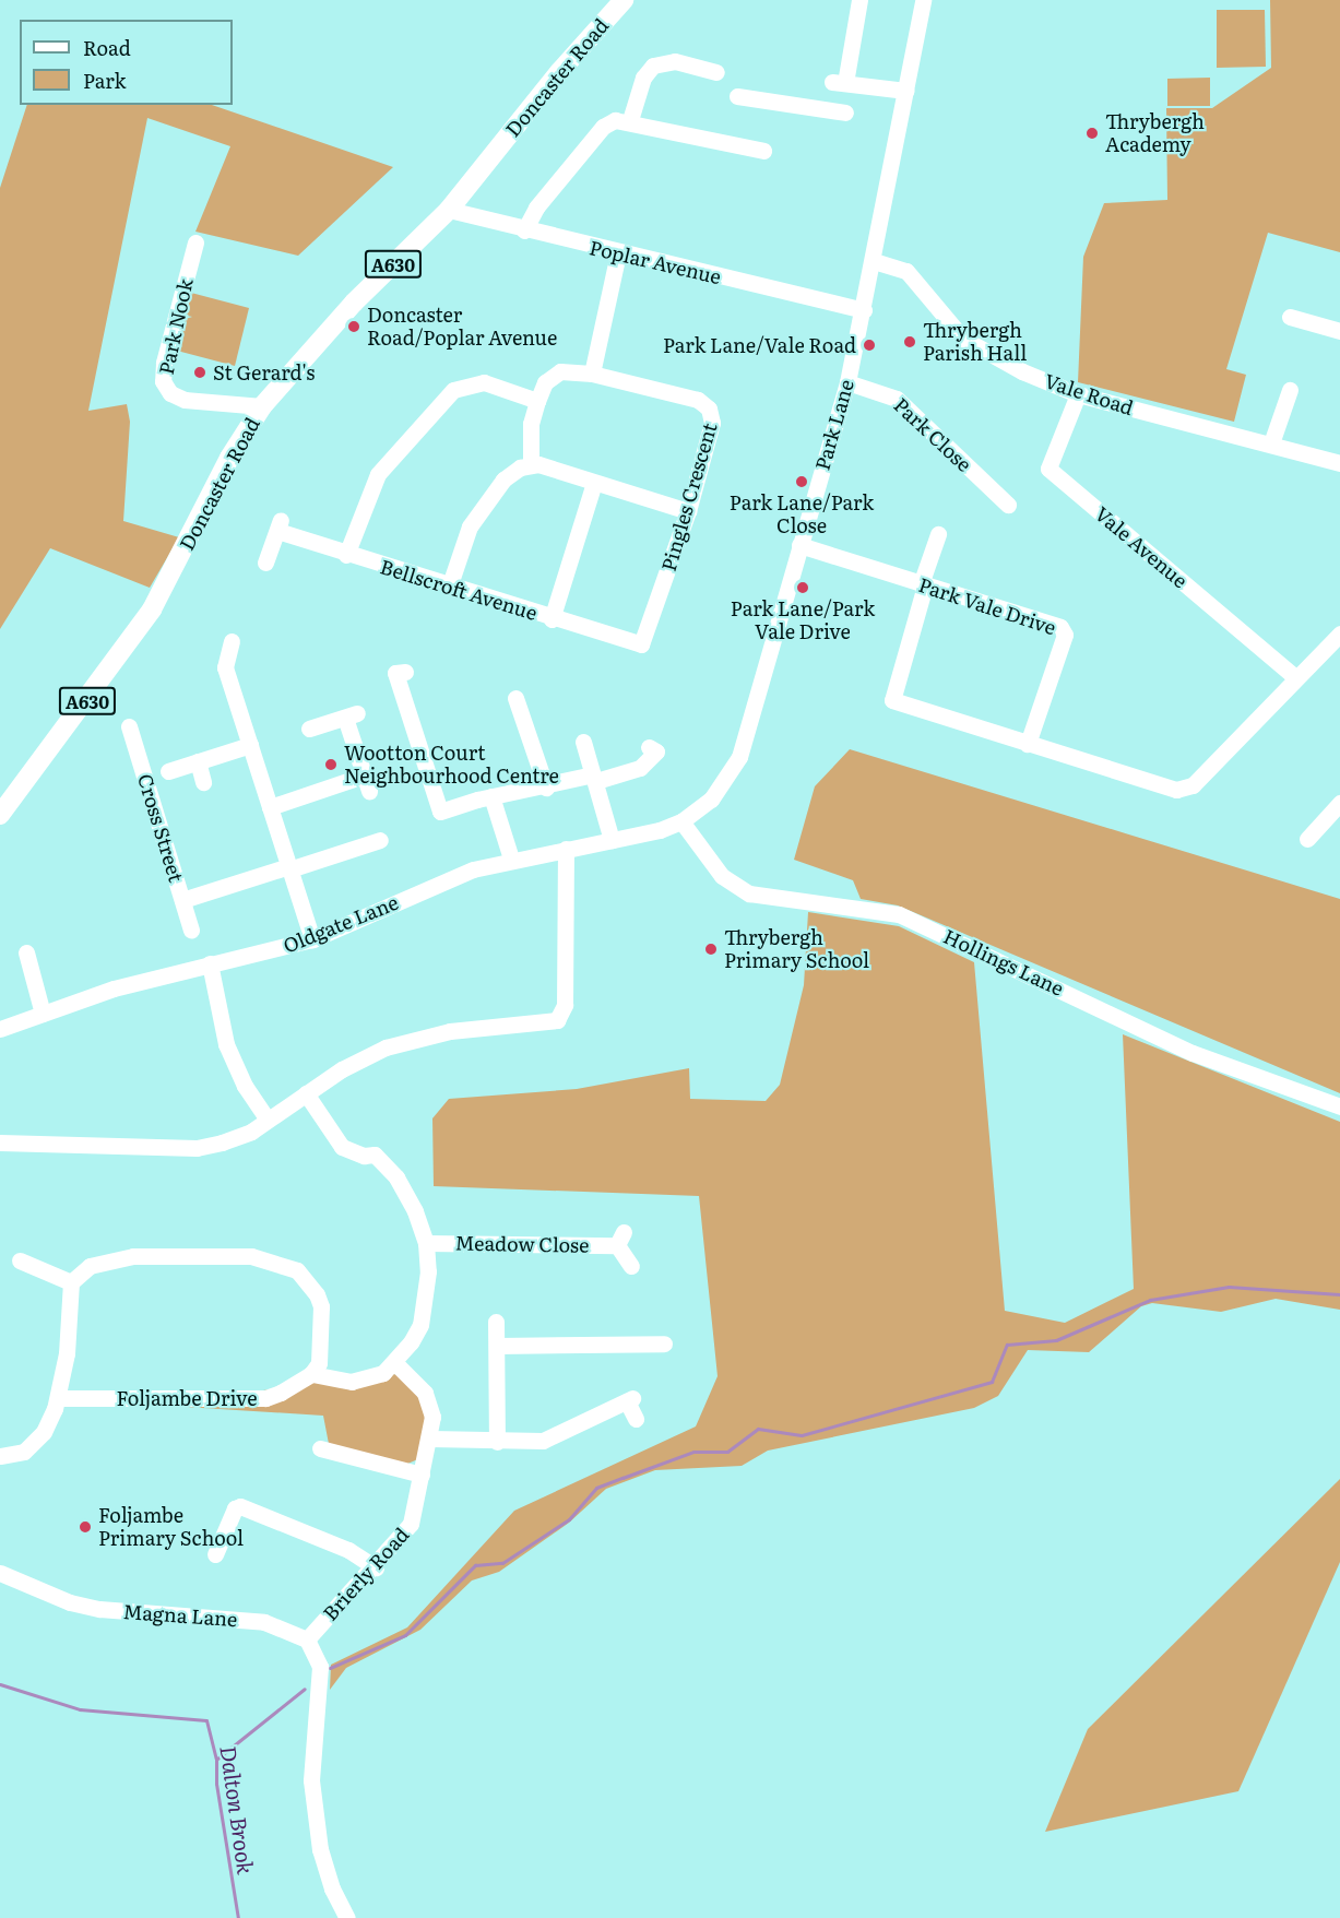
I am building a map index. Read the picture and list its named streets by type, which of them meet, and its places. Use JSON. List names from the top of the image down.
{
  "streets": {
    "main road": ["Doncaster Road", "A630"],
    "street": [
      "Poplar Avenue",
      "Park Nook",
      "Vale Road",
      "Park Lane",
      "Park Close",
      "Pingles Crescent",
      "Vale Avenue",
      "Bellscroft Avenue",
      "Park Vale Drive",
      "Cross Street",
      "Oldgate Lane",
      "Hollings Lane",
      "Meadow Close",
      "Foljambe Drive",
      "Brierly Road",
      "Magna Lane"
    ]
  },
  "crossings": [
    ["Doncaster Road", "Poplar Avenue"],
    ["Doncaster Road", "Park Nook"],
    ["Poplar Avenue", "Park Lane"],
    ["Vale Road", "Park Lane"],
    ["Vale Road", "Vale Avenue"],
    ["Park Lane", "Park Close"],
    ["Park Lane", "Park Vale Drive"],
    ["Park Lane", "Oldgate Lane"],
    ["Park Lane", "Hollings Lane"],
    ["Pingles Crescent", "Bellscroft Avenue"],
    ["Oldgate Lane", "Hollings Lane"],
    ["Brierly Road", "Magna Lane"]
  ],
  "water": ["Dalton Brook"],
  "places": [
    "Thrybergh Academy",
    "Doncaster Road/Poplar Avenue",
    "Thrybergh Parish Hall",
    "Park Lane/Vale Road",
    "St Gerard's",
    "Park Lane/Park Close",
    "Park Lane/Park Vale Drive",
    "Wootton Court Neighbourhood Centre",
    "Thrybergh Primary School",
    "Foljambe Primary School"
  ],
  "legend": ["Road", "Park"]
}
